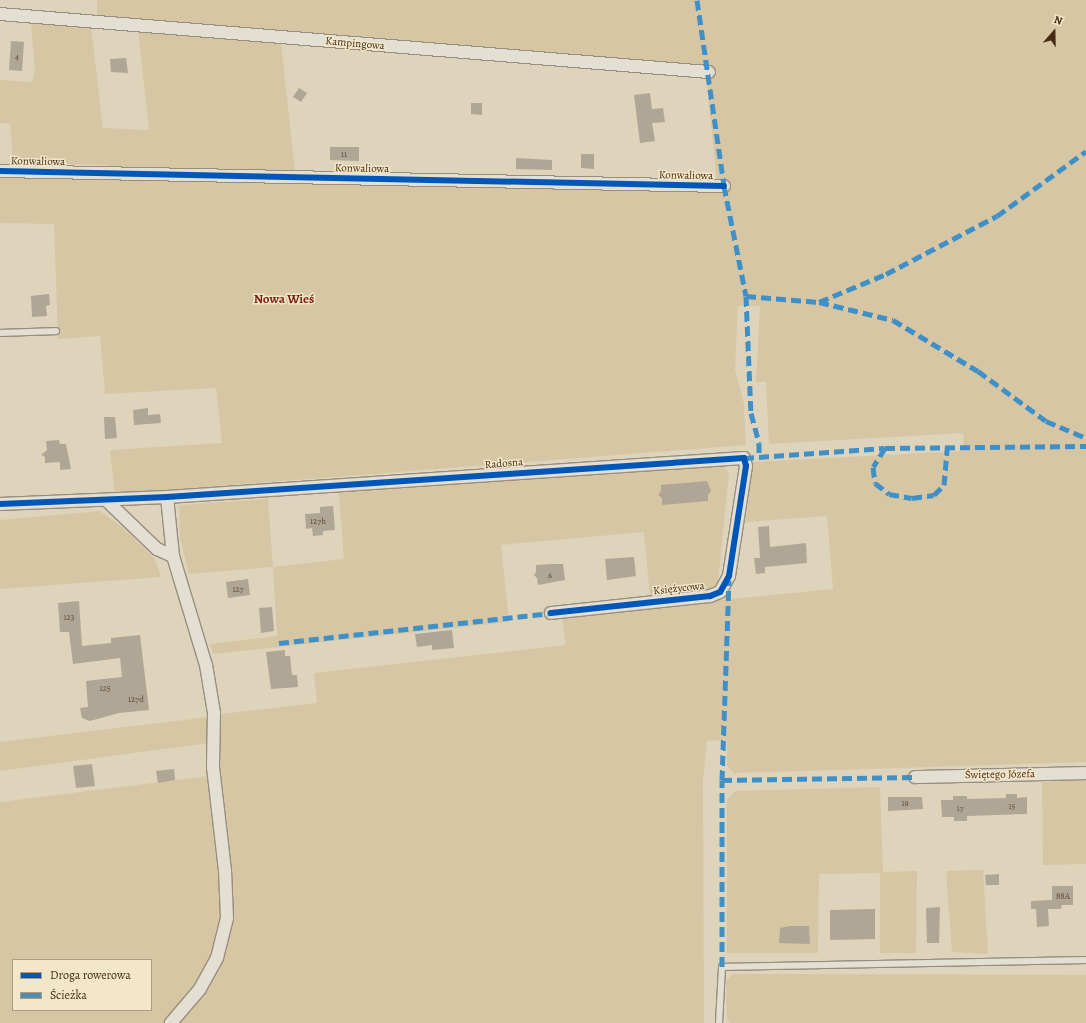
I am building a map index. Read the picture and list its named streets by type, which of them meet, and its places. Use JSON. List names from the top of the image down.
{
  "streets": {
    "street": [
      "Kampingowa",
      "Konwaliowa",
      "Radosna",
      "Księżycowa",
      "Świętego Józefa"
    ]
  },
  "crossings": [
    ["Radosna", "Księżycowa"]
  ],
  "districts": ["Nowa Wieś"],
  "house_numbers": [
    "4",
    "11",
    "127h",
    "6",
    "127",
    "123",
    "125",
    "127d",
    "19",
    "15",
    "17",
    "88A"
  ],
  "legend": ["Droga rowerowa", "Ścieżka"],
  "north": "top"
}
